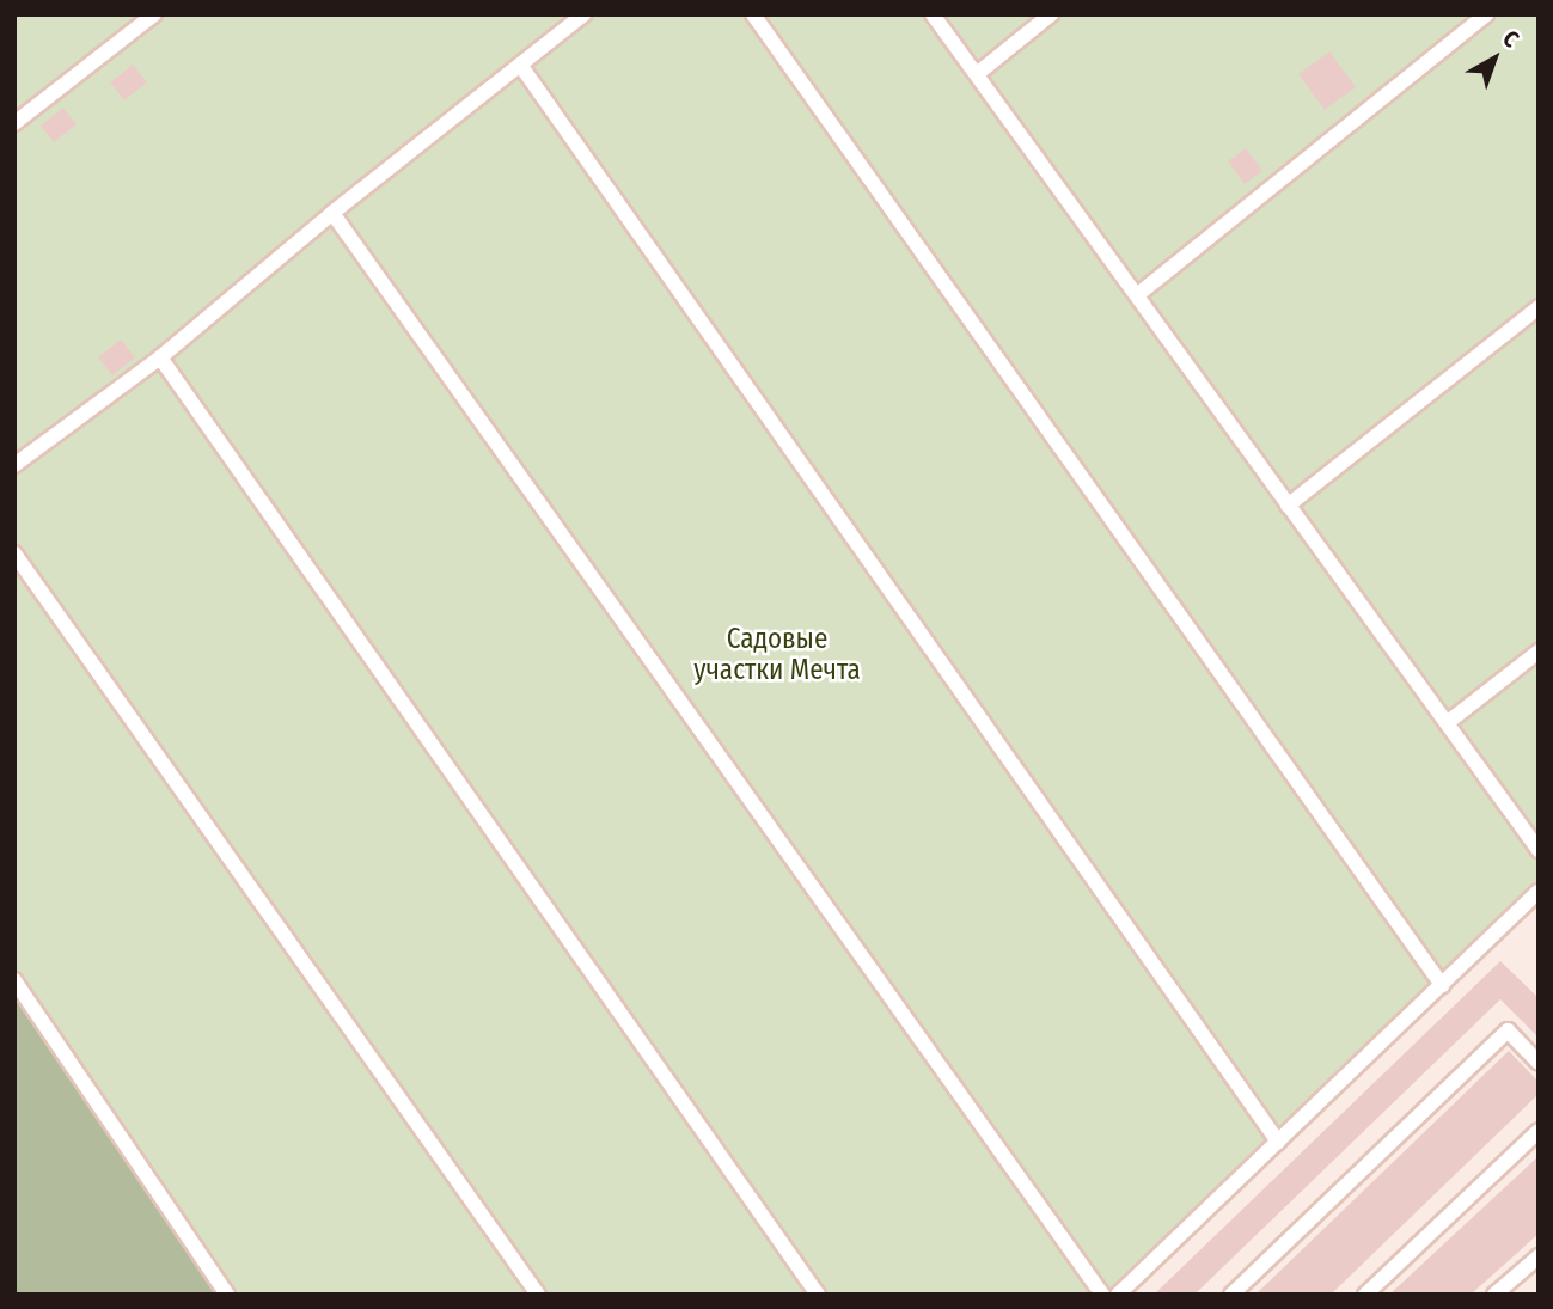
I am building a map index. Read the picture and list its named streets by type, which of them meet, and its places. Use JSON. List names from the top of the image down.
{
  "parks": ["Садовые участки Мечта"],
  "north": "top right"
}
